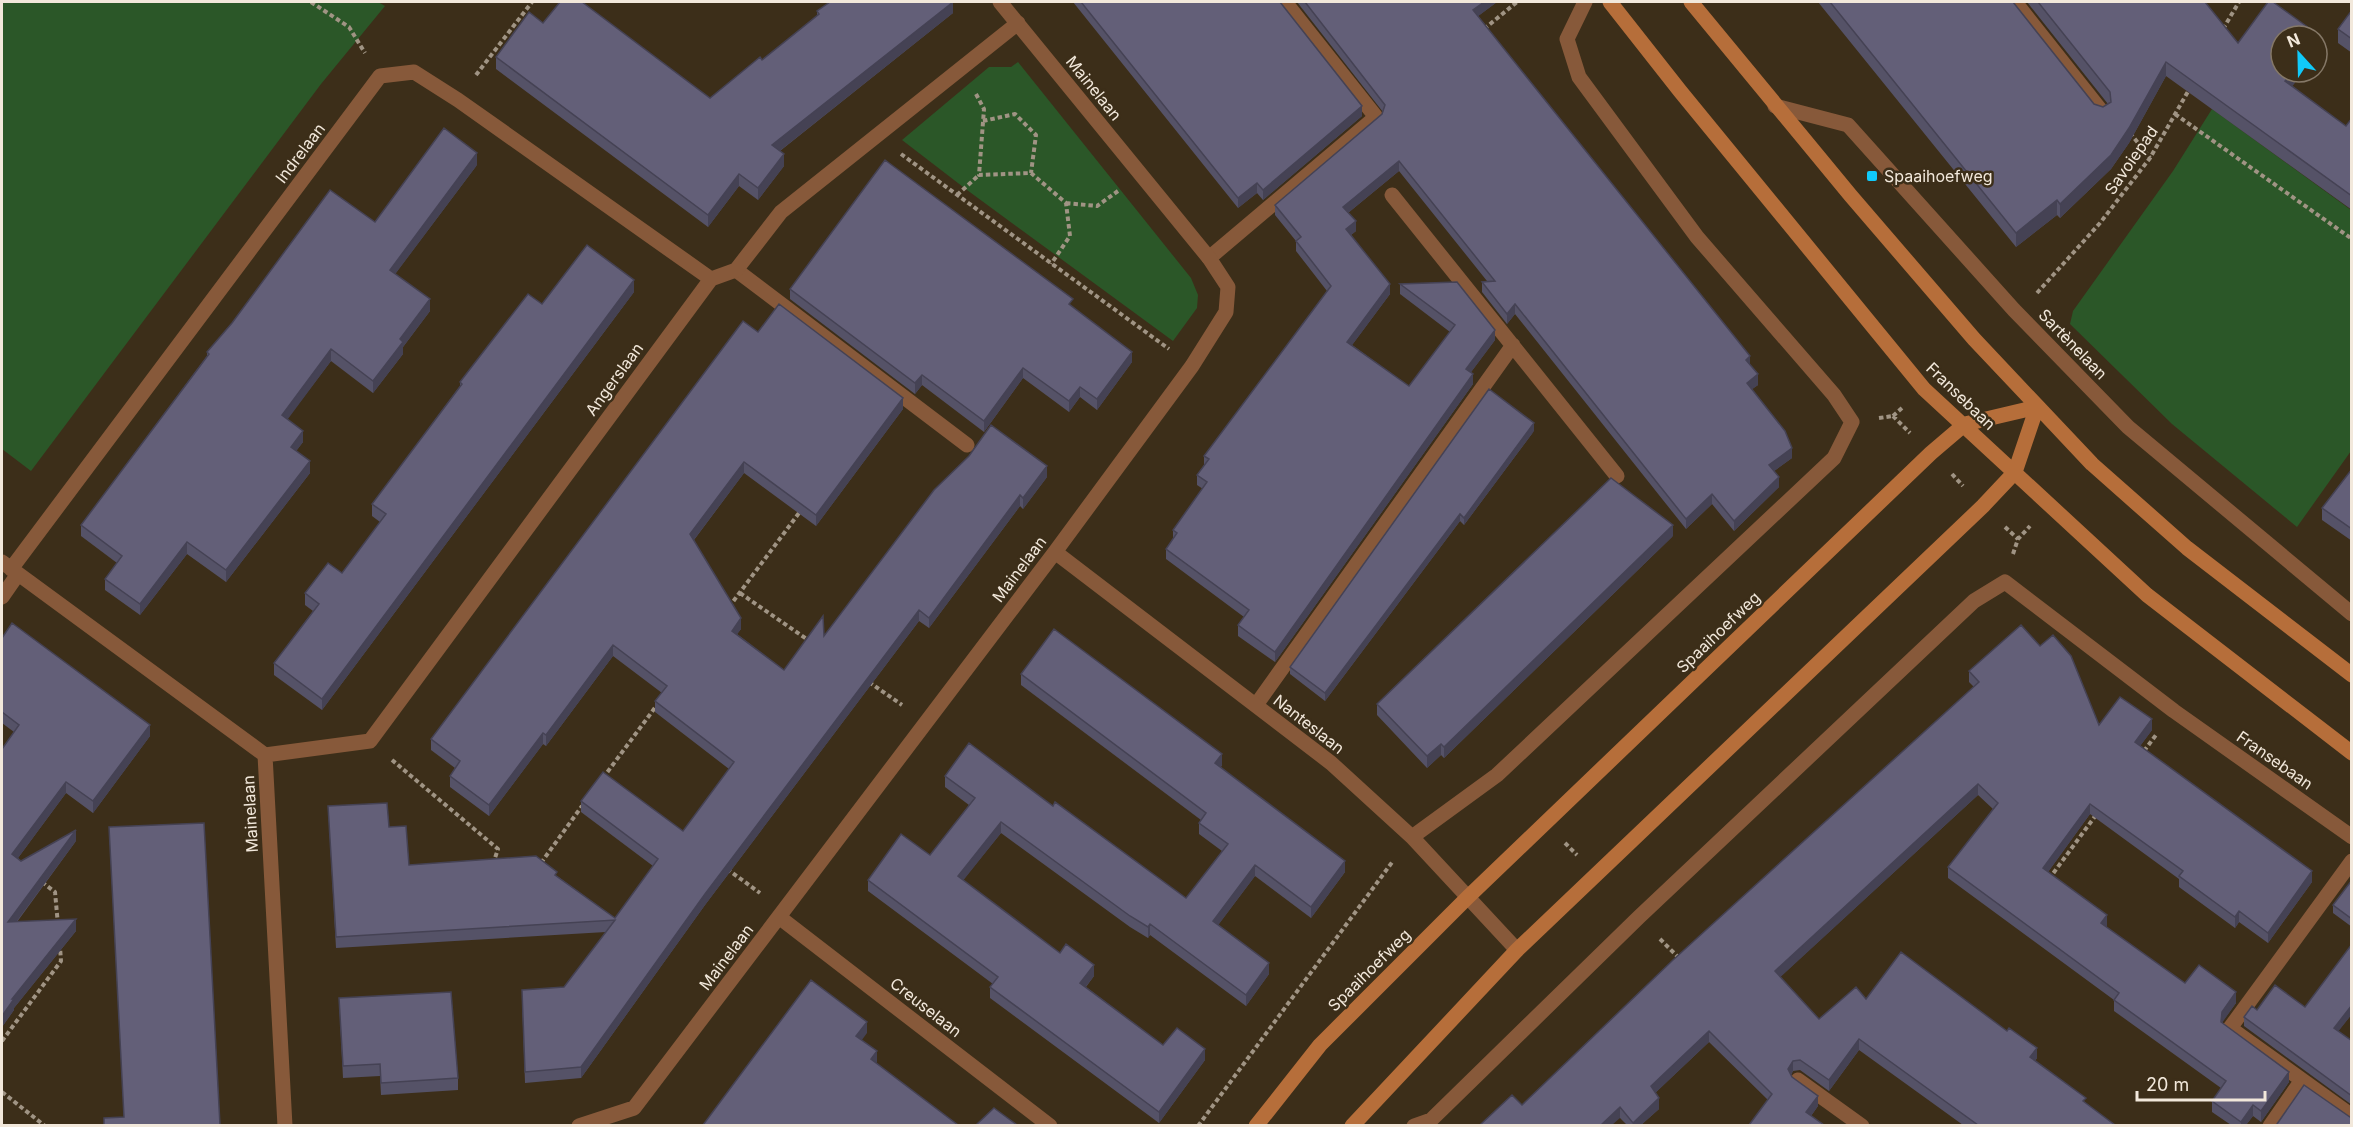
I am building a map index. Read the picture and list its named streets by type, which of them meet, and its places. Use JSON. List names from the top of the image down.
{
  "streets": {
    "street": [
      "Mainelaan",
      "Indrelaan",
      "Sartènelaan",
      "Angerslaan",
      "Fransebaan",
      "Spaaihoefweg",
      "Nanteslaan",
      "Creuselaan"
    ],
    "path": ["Savoiepad"]
  },
  "crossings": [
    ["Mainelaan", "Indrelaan"],
    ["Mainelaan", "Nanteslaan"],
    ["Mainelaan", "Creuselaan"],
    ["Savoiepad", "Sartènelaan"],
    ["Fransebaan", "Spaaihoefweg"],
    ["Spaaihoefweg", "Nanteslaan"]
  ],
  "places": {
    "transit": ["Spaaihoefweg"]
  },
  "scale_bar": "20 m",
  "north": "top"
}
